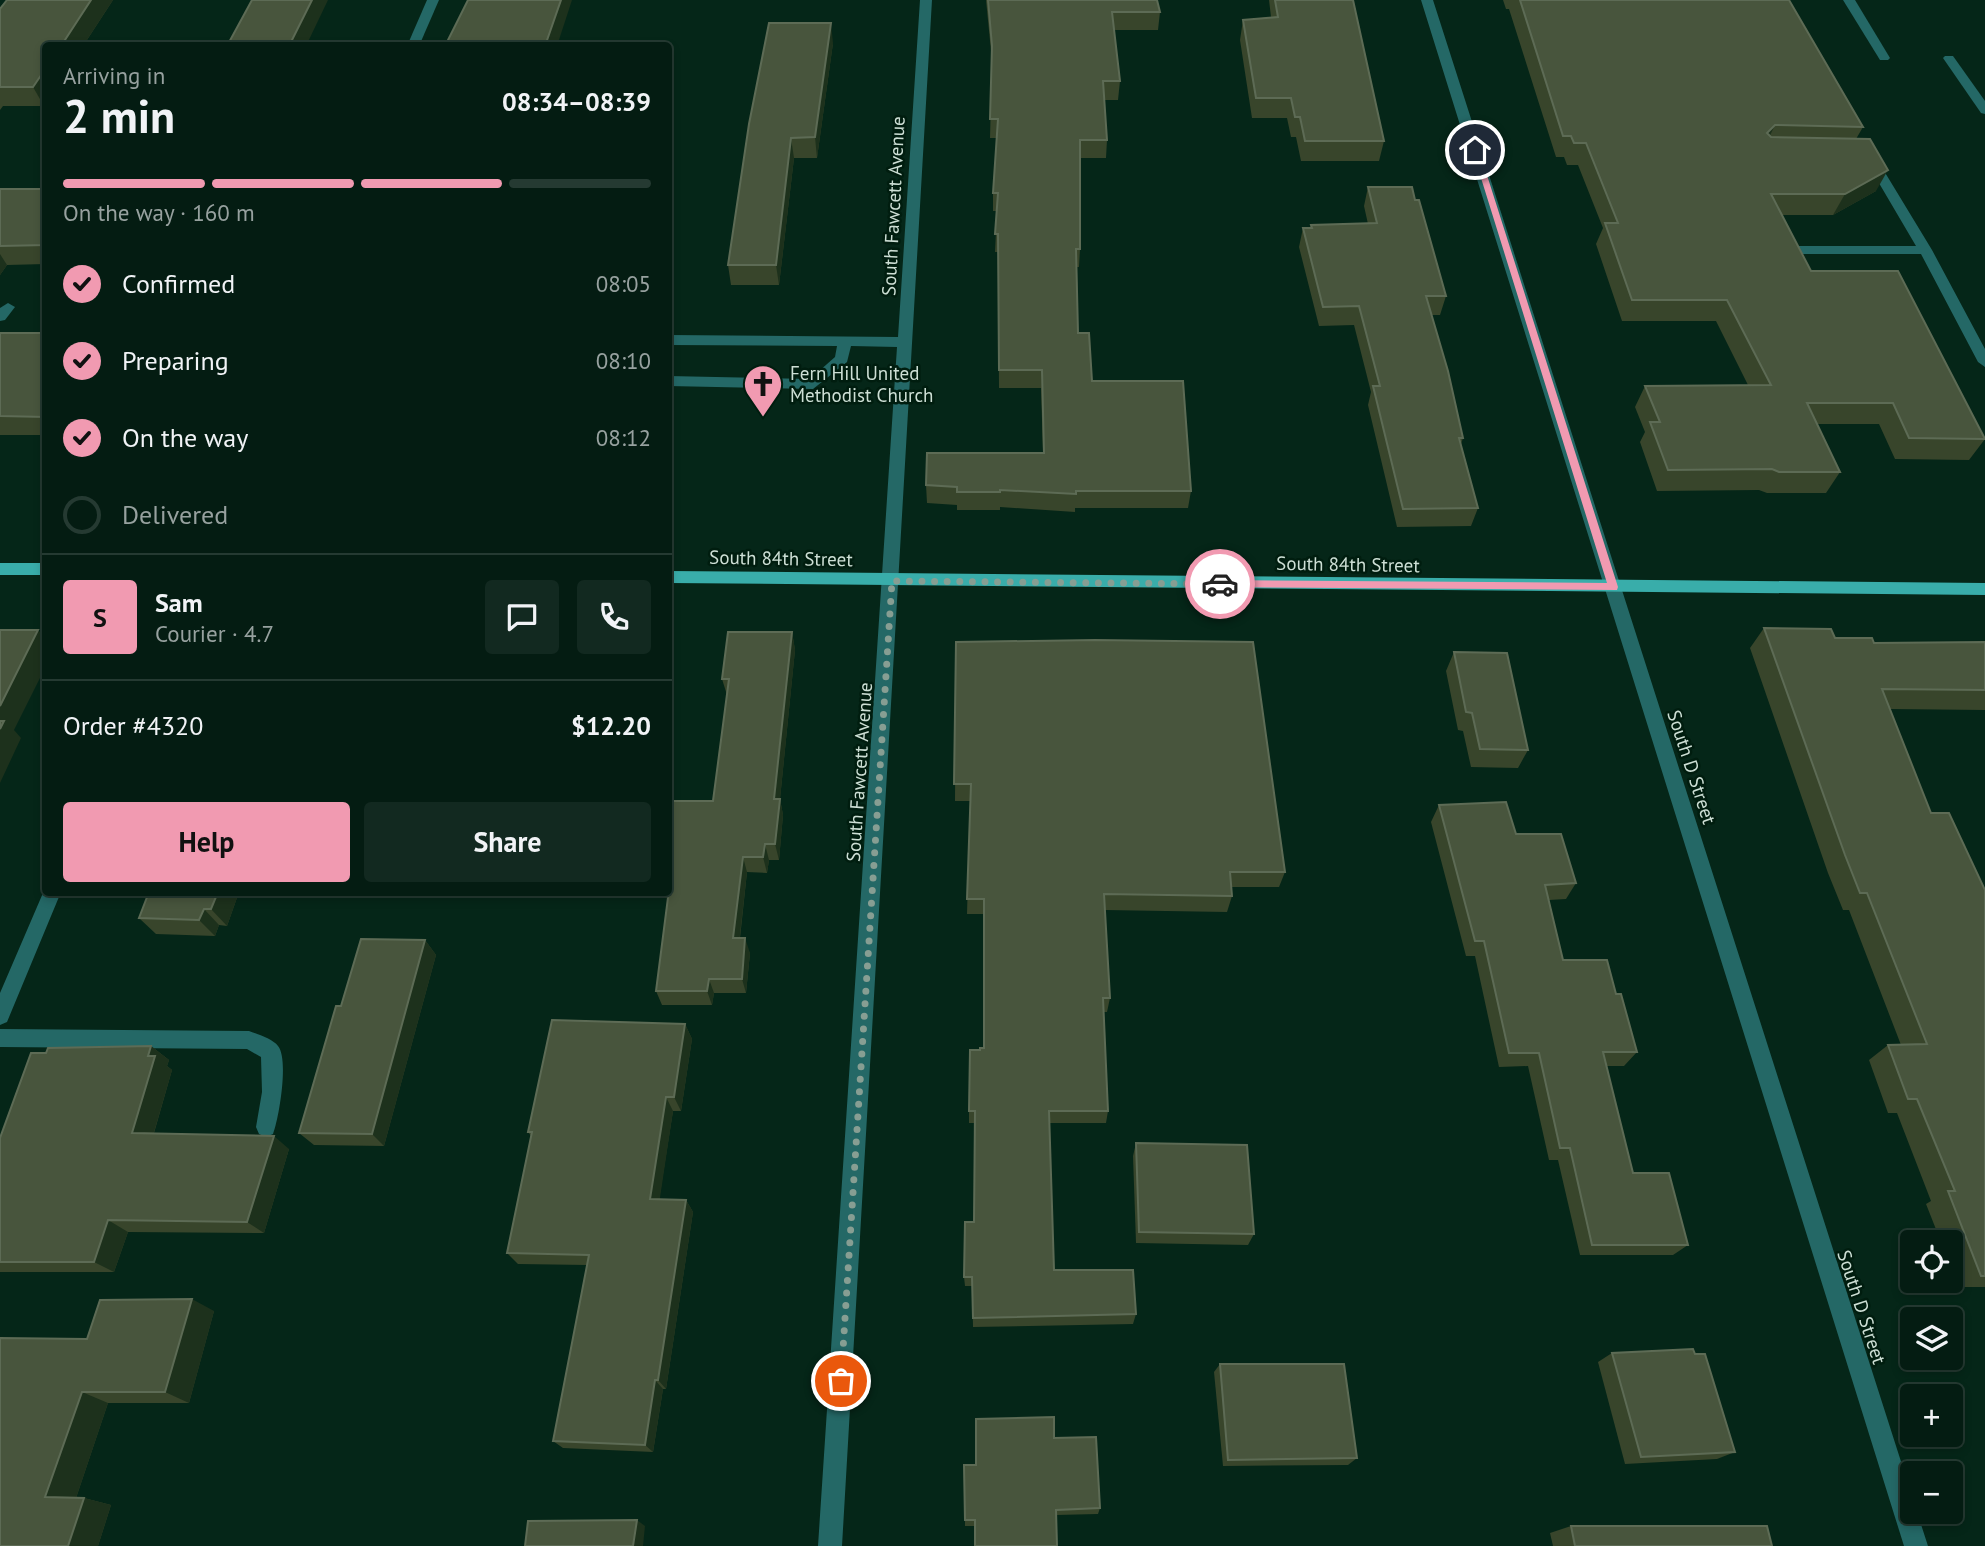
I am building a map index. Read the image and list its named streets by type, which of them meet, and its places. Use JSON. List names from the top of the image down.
{
  "streets": {
    "main road": ["South 84th Street"],
    "street": ["South Fawcett Avenue", "South D Street"]
  },
  "crossings": [
    ["South Fawcett Avenue", "South 84th Street"],
    ["South 84th Street", "South D Street"]
  ],
  "places": {
    "church": ["Fern Hill United Methodist Church"]
  },
  "page": {
    "heading": ["2 min", "Arriving in", "08:34–08:39"],
    "panel": [
      "Sam",
      "Courier · 4.7",
      "Order #4320",
      "$12.20"
    ],
    "bar": "On the way · 160 m",
    "list": [
      ["Confirmed", "08:05"],
      ["Preparing", "08:10"],
      ["On the way", "08:12"],
      "Delivered"
    ],
    "round": "S",
    "buttons": ["Help", "Share"],
    "map_buttons": ["+", "−"]
  }
}
